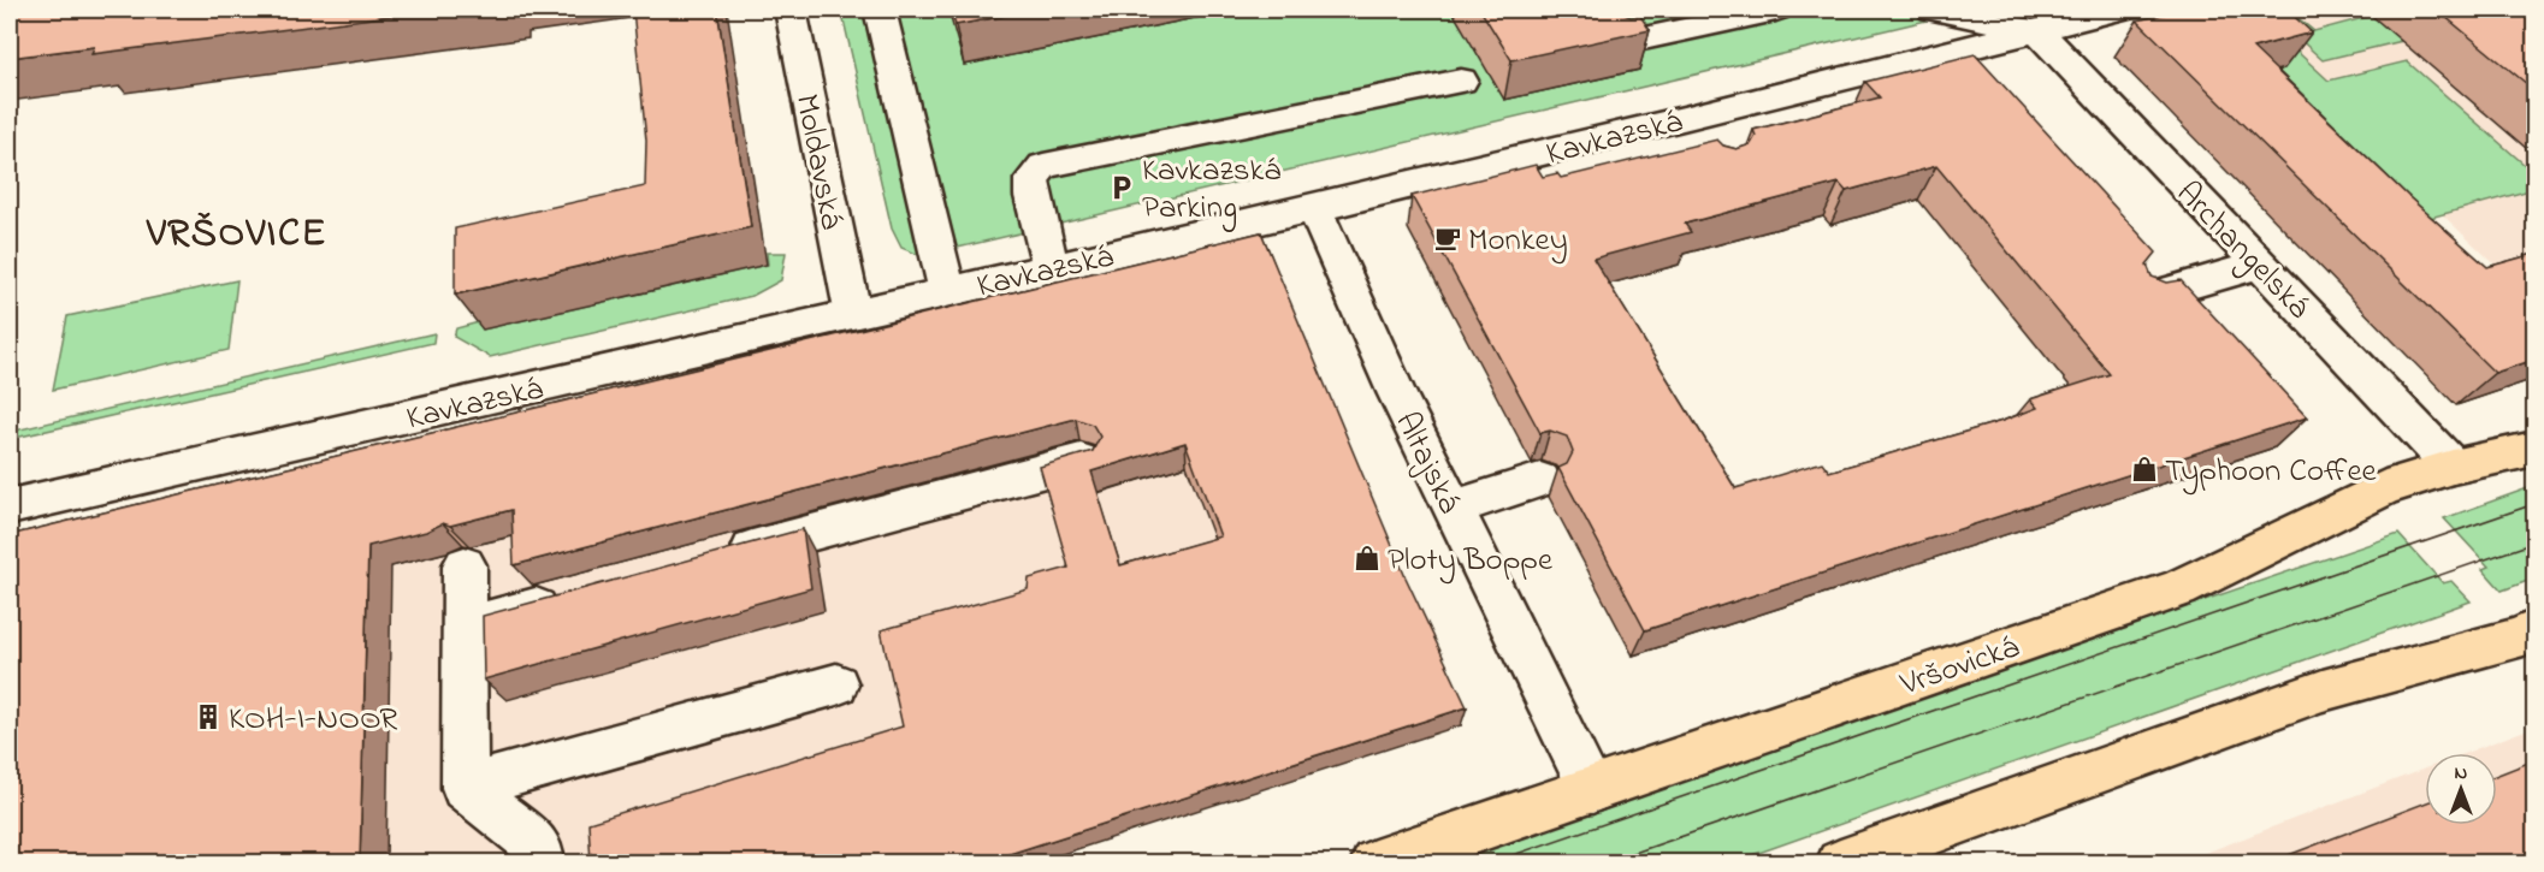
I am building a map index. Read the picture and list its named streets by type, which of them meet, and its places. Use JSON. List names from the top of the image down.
{
  "streets": {
    "main road": ["Vršovická"],
    "street": [
      "Kavkazská",
      "Moldavská",
      "Archangelská",
      "Altajská"
    ]
  },
  "crossings": [
    ["Kavkazská", "Moldavská"],
    ["Kavkazská", "Archangelská"],
    ["Kavkazská", "Altajská"],
    ["Archangelská", "Vršovická"],
    ["Altajská", "Vršovická"]
  ],
  "districts": ["VRŠOVICE"],
  "places": {
    "parking": ["Kavkazská Parking"],
    "cafe": ["Monkey"],
    "shop": ["Typhoon Coffee", "Ploty Boppe"],
    "building": ["KOH-I-NOOR"]
  },
  "north": "top"
}
